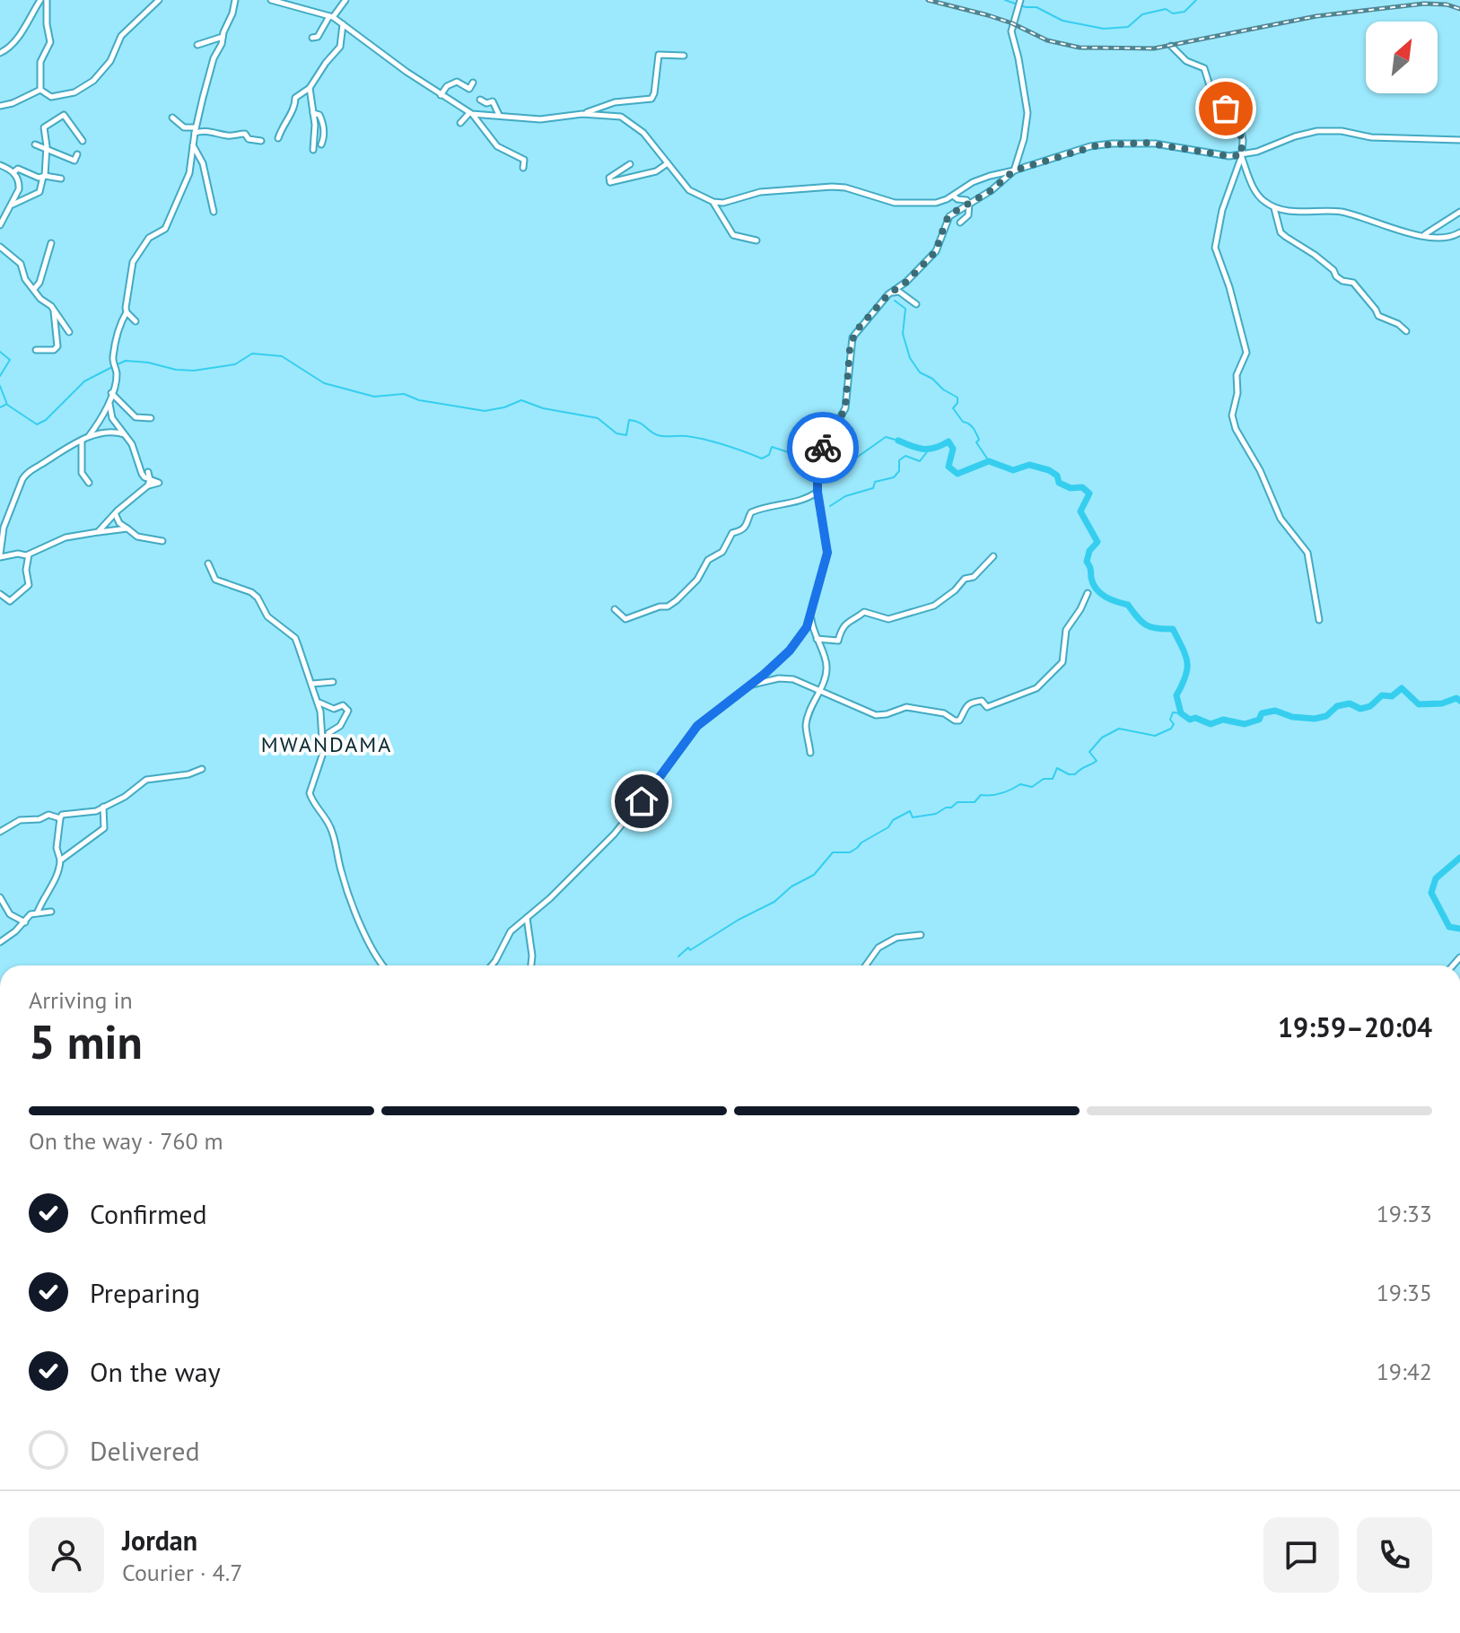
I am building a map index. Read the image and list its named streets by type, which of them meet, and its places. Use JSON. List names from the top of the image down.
{
  "districts": ["MWANDAMA"],
  "north": "top right",
  "page": {
    "heading": ["5 min", "Arriving in", "19:59–20:04"],
    "panel": ["Jordan", "Courier · 4.7"],
    "bar": "On the way · 760 m",
    "list": [
      ["Confirmed", "19:33"],
      ["Preparing", "19:35"],
      ["On the way", "19:42"],
      "Delivered"
    ]
  }
}
